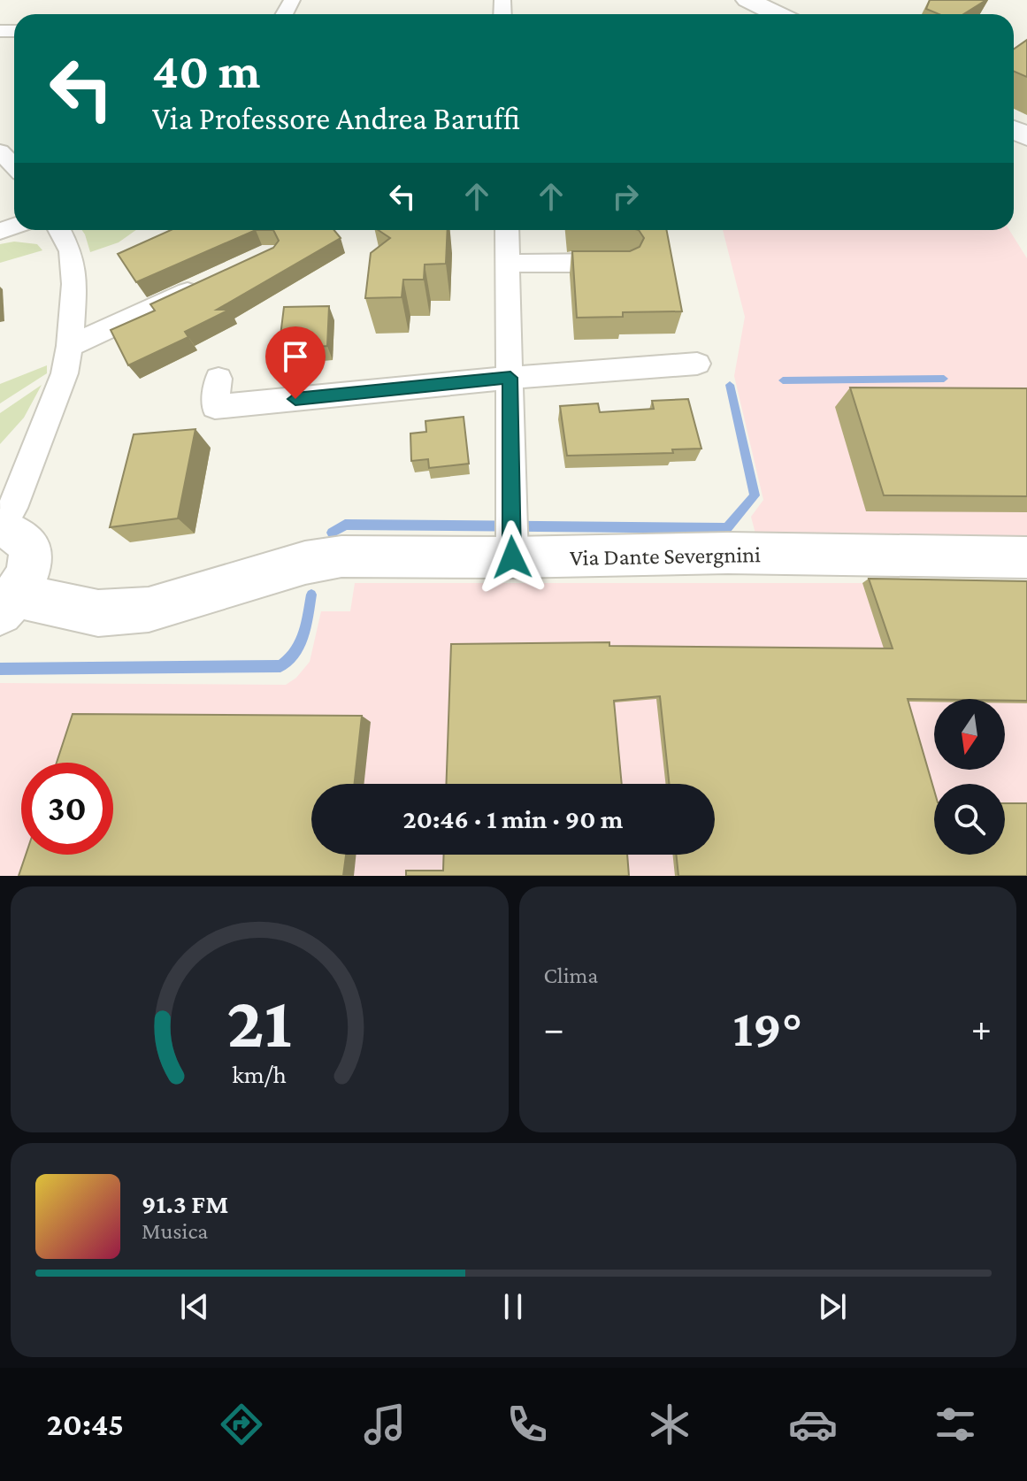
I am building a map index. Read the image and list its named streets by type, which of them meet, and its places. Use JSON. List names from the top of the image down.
{
  "streets": {
    "street": ["Via Dante Severgnini"]
  },
  "north": "bottom",
  "page": {
    "turn": ["40 m", "Via Professore Andrea Baruffi"],
    "limit": "30",
    "trip": "20:46 · 1 min · 90 m",
    "tile": "Clima",
    "heat": ["−", "19°", "+"],
    "song": ["91.3 FM", "Musica"],
    "tabs": "20:45",
    "gauge": ["21", "km/h"]
  }
}
